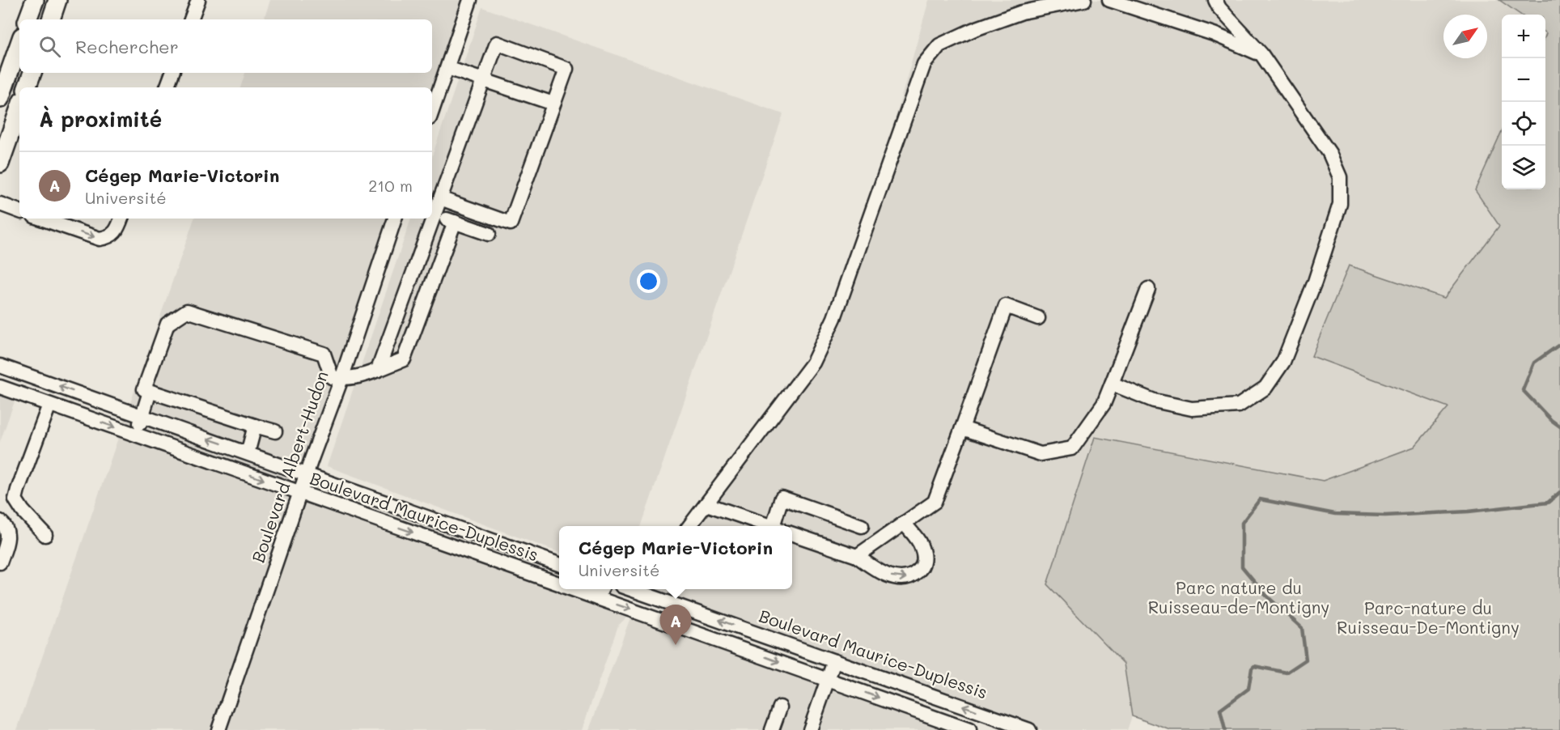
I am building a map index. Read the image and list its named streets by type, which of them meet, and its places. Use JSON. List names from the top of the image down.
{
  "streets": {
    "street": ["Boulevard Albert-Hudon", "Boulevard Maurice-Duplessis"]
  },
  "crossings": [
    ["Boulevard Albert-Hudon", "Boulevard Maurice-Duplessis"]
  ],
  "parks": ["Parc nature du Ruisseau-de-Montigny", "Parc-nature du Ruisseau-De-Montigny"],
  "north": "top right",
  "page": {
    "map_buttons": ["+", "−"],
    "search": "Rechercher",
    "heading": "À proximité",
    "list": [
      {
        "mark": "A",
        "name": "Cégep Marie-Victorin",
        "note": "Université",
        "value": "210 m"
      }
    ],
    "popup": ["Cégep Marie-Victorin", "Université"],
    "pins": "A"
  }
}
